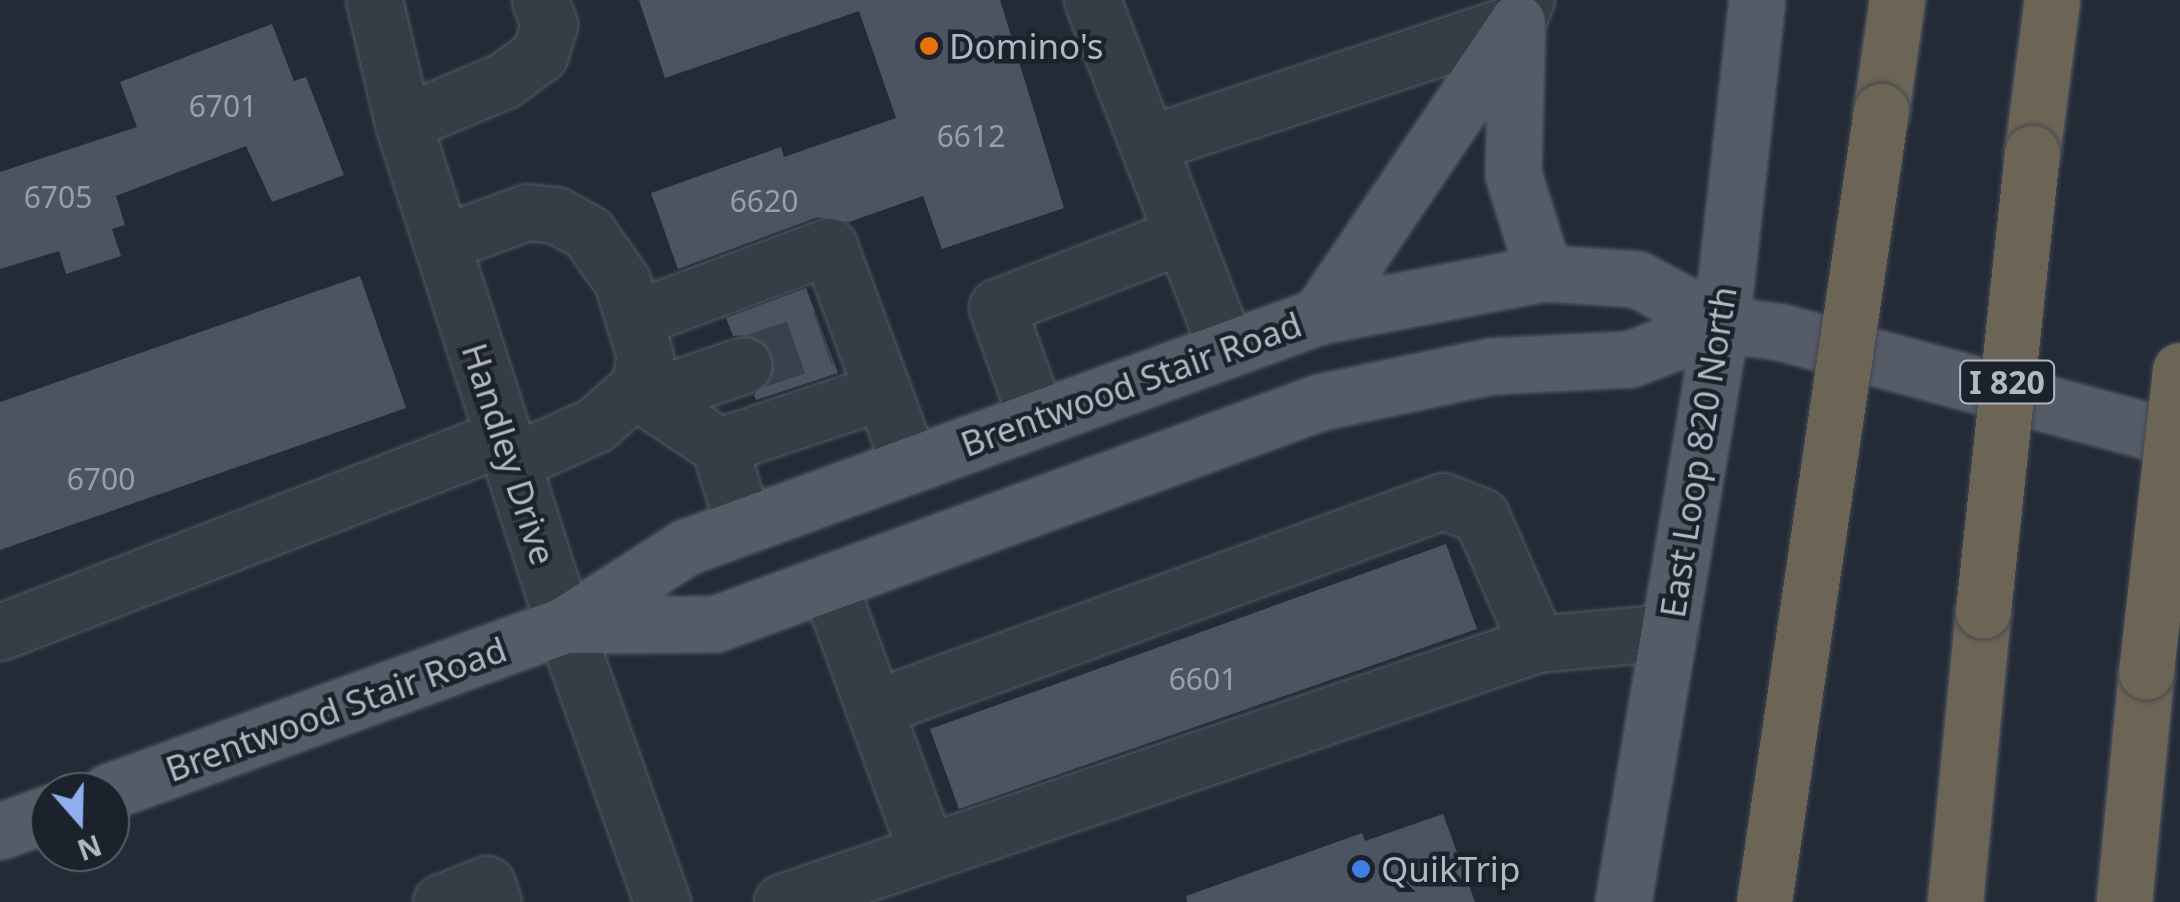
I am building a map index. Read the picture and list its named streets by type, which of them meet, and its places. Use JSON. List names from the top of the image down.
{
  "streets": {
    "highway": ["I 820"],
    "main road": ["Brentwood Stair Road", "East Loop 820 North"],
    "street": ["Handley Drive"]
  },
  "crossings": [
    ["Brentwood Stair Road", "East Loop 820 North"],
    ["Brentwood Stair Road", "Handley Drive"]
  ],
  "places": ["Domino's", "QuikTrip"],
  "house_numbers": [
    "6701",
    "6612",
    "6705",
    "6620",
    "6700",
    "6601"
  ],
  "north": "bottom"
}
